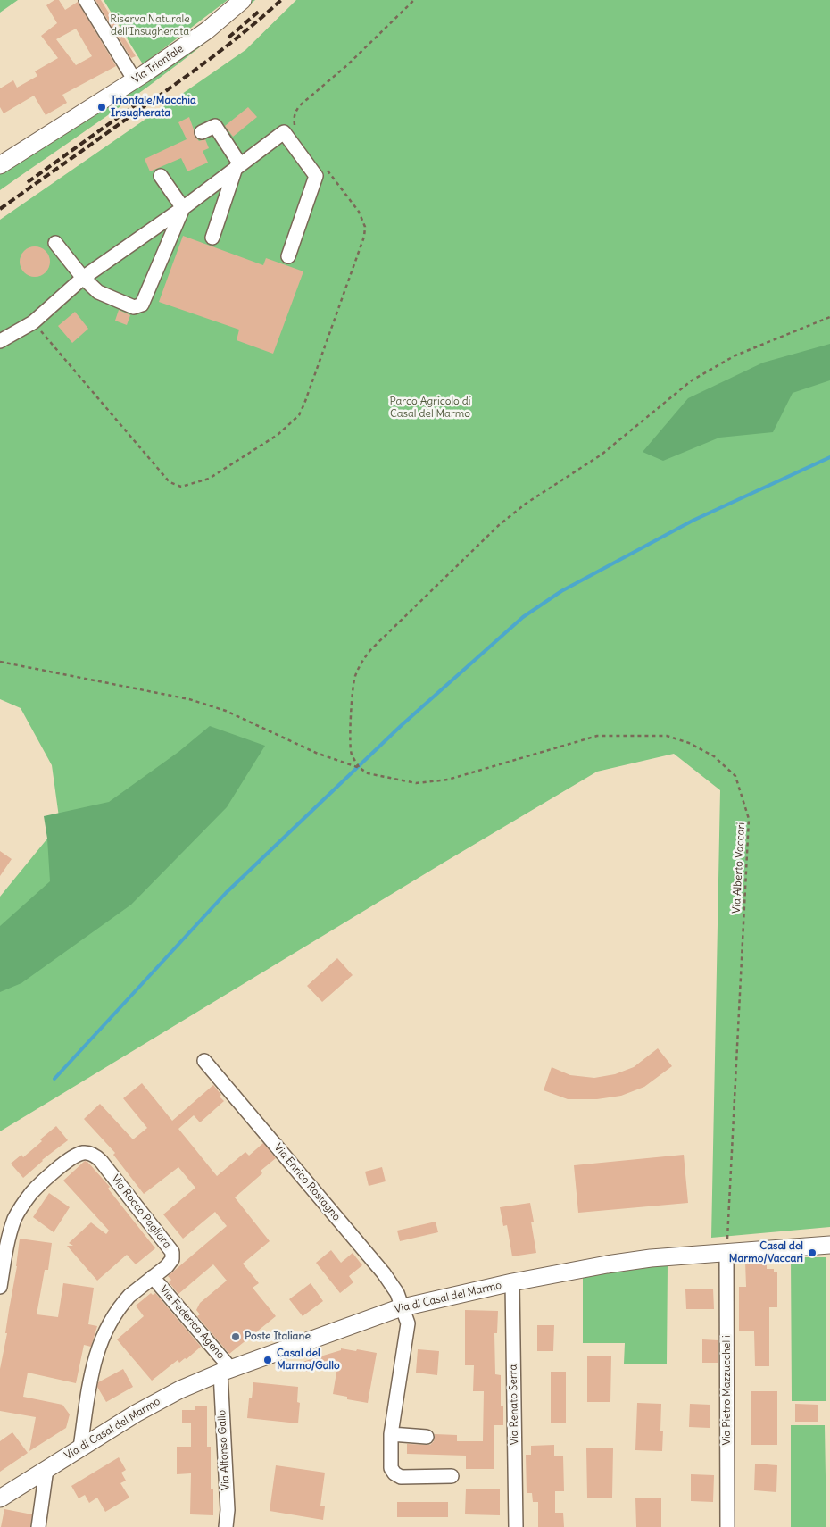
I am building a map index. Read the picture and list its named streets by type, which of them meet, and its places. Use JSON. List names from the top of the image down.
{
  "streets": {
    "main road": ["Via Trionfale", "Via di Casal del Marmo"],
    "street": [
      "Via Enrico Rostagno",
      "Via Rocco Pagliara",
      "Via Federico Ageno",
      "Via Pietro Mazzucchelli",
      "Via Renato Serra",
      "Via Alfonso Gallo"
    ],
    "path": ["Via Alberto Vaccari"]
  },
  "crossings": [
    ["Via Alberto Vaccari", "Via di Casal del Marmo"],
    ["Via Alberto Vaccari", "Via Pietro Mazzucchelli"],
    ["Via Enrico Rostagno", "Via di Casal del Marmo"],
    ["Via Rocco Pagliara", "Via di Casal del Marmo"],
    ["Via Rocco Pagliara", "Via Federico Ageno"],
    ["Via di Casal del Marmo", "Via Federico Ageno"],
    ["Via di Casal del Marmo", "Via Pietro Mazzucchelli"],
    ["Via di Casal del Marmo", "Via Renato Serra"],
    ["Via di Casal del Marmo", "Via Alfonso Gallo"],
    ["Via Federico Ageno", "Via Alfonso Gallo"]
  ],
  "parks": ["Riserva Naturale dell'Insugherata", "Parco Agricolo di Casal del Marmo"],
  "places": [
    "Trionfale/Macchia Insugherata",
    "Casal del Marmo/Vaccari",
    "Poste Italiane",
    "Casal del Marmo/Gallo"
  ]
}
